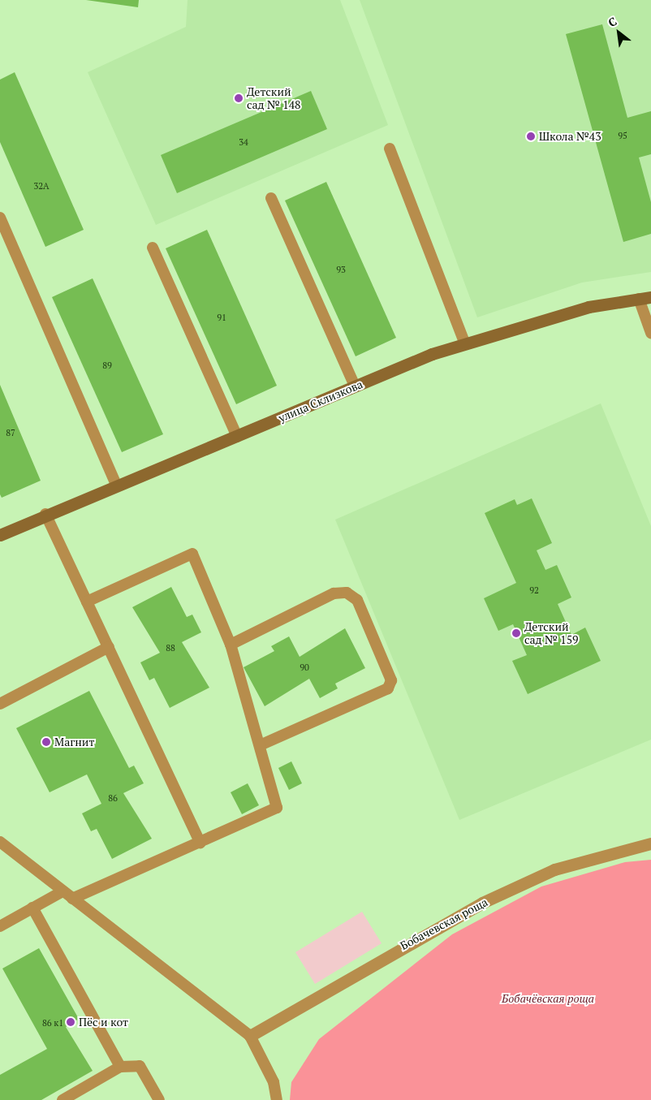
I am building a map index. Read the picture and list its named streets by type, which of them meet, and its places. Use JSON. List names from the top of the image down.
{
  "streets": {
    "street": ["улица Склизкова", "Бобачевская роща"]
  },
  "parks": ["Бобачёвская роща"],
  "places": [
    "Детский сад № 148",
    "Школа №43",
    "Детский сад № 159",
    "Магнит",
    "Пёс и кот"
  ],
  "house_numbers": [
    "95",
    "34",
    "32А",
    "93",
    "91",
    "89",
    "87",
    "92",
    "88",
    "90",
    "86",
    "86 к1"
  ],
  "north": "top left"
}
